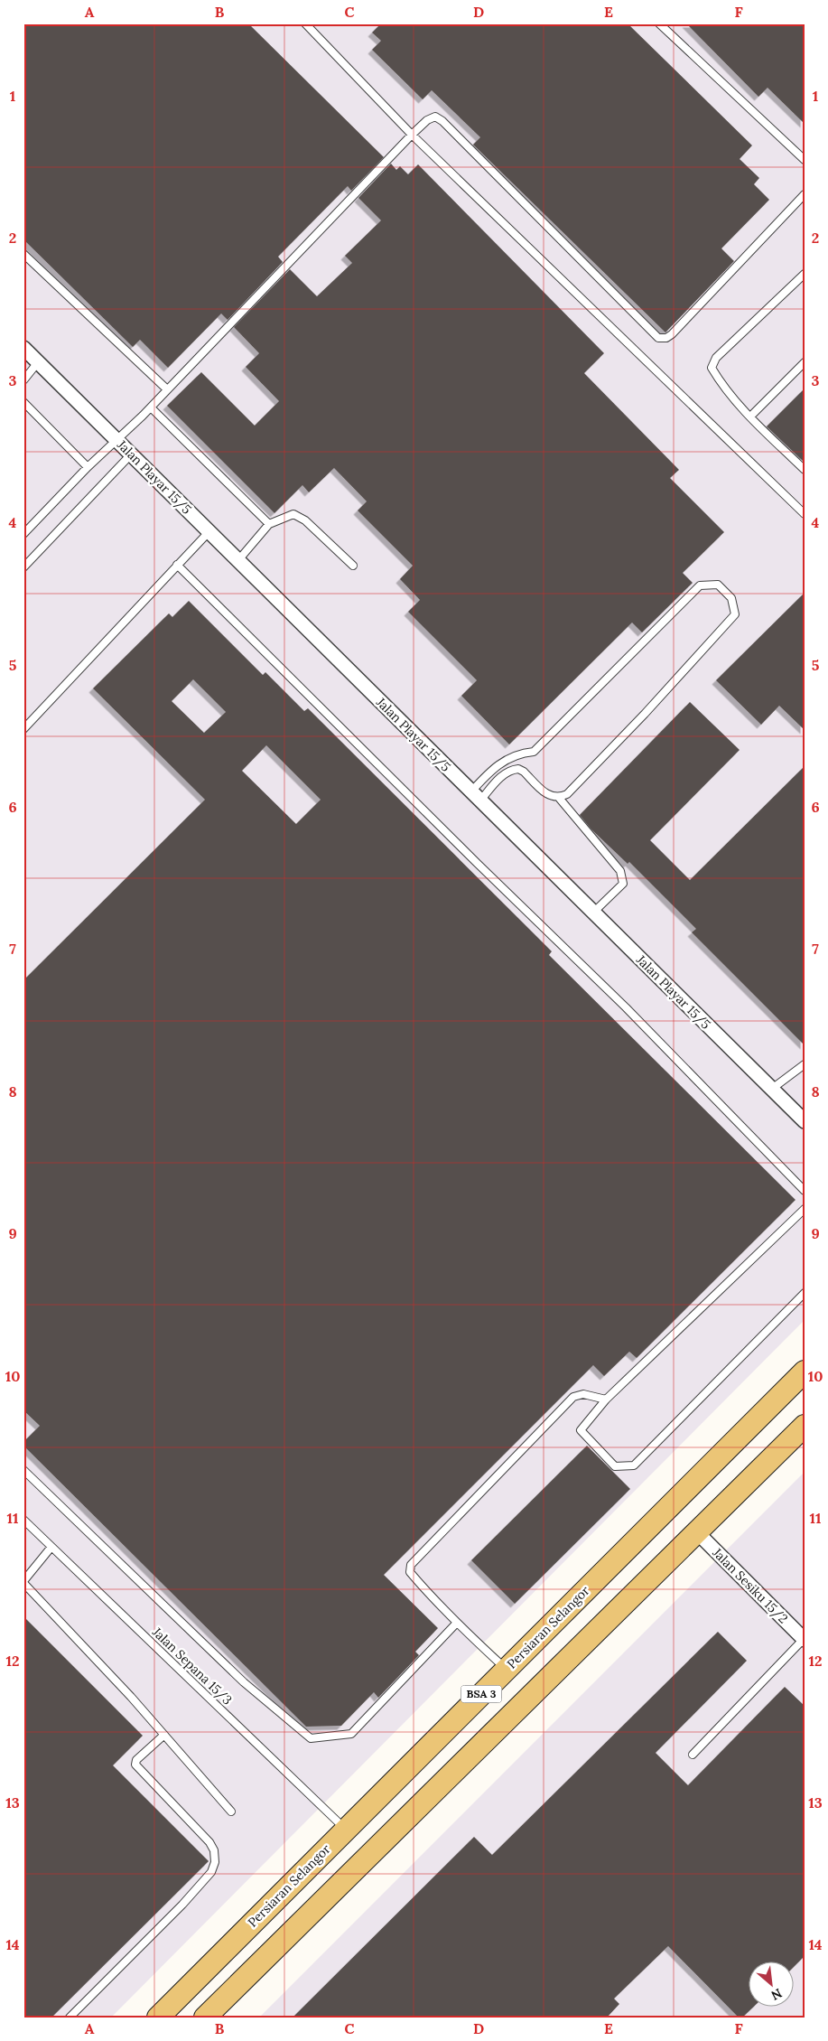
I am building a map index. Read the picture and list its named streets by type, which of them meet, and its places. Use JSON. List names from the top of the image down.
{
  "streets": {
    "main road": ["Persiaran Selangor", "BSA 3"],
    "street": ["Jalan Playar 15/5", "Jalan Sesiku 15/2"],
    "lane": ["Jalan Sepana 15/3"]
  },
  "crossings": [
    ["Jalan Sesiku 15/2", "BSA 3"],
    ["Persiaran Selangor", "Jalan Sepana 15/3"]
  ],
  "north": "bottom right",
  "grid": {
    "columns": [
      "A",
      "B",
      "C",
      "D",
      "E",
      "F"
    ],
    "rows": [
      "1",
      "2",
      "3",
      "4",
      "5",
      "6",
      "7",
      "8",
      "9",
      "10",
      "11",
      "12",
      "13",
      "14"
    ]
  }
}
